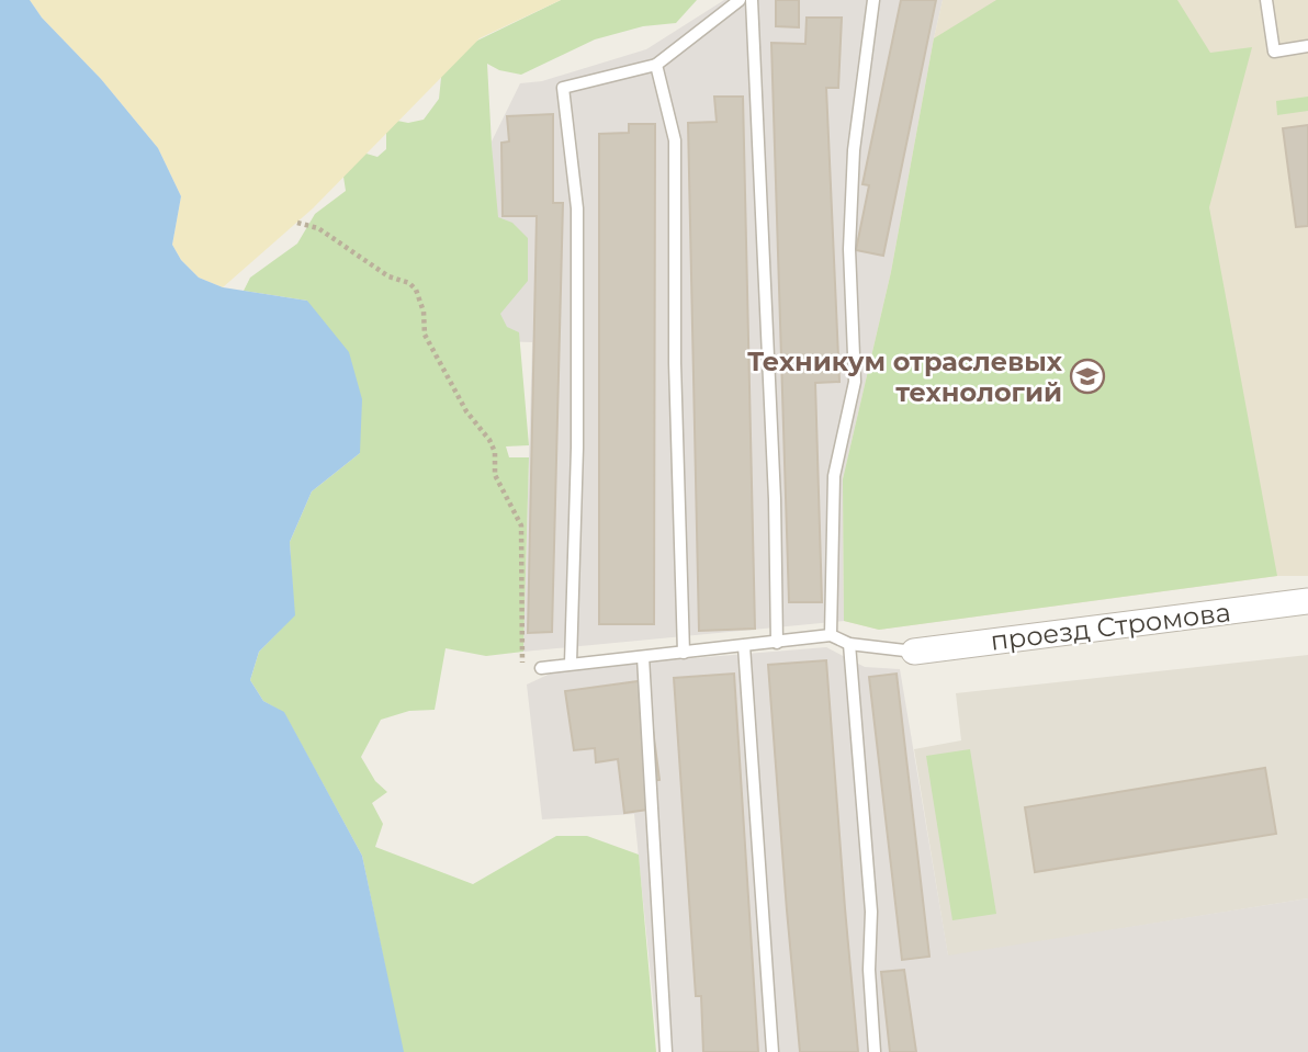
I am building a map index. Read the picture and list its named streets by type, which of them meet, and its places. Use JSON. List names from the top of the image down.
{
  "streets": {
    "street": ["проезд Стромова"]
  },
  "places": {
    "school or university": ["Техникум отраслевых технологий"]
  }
}
